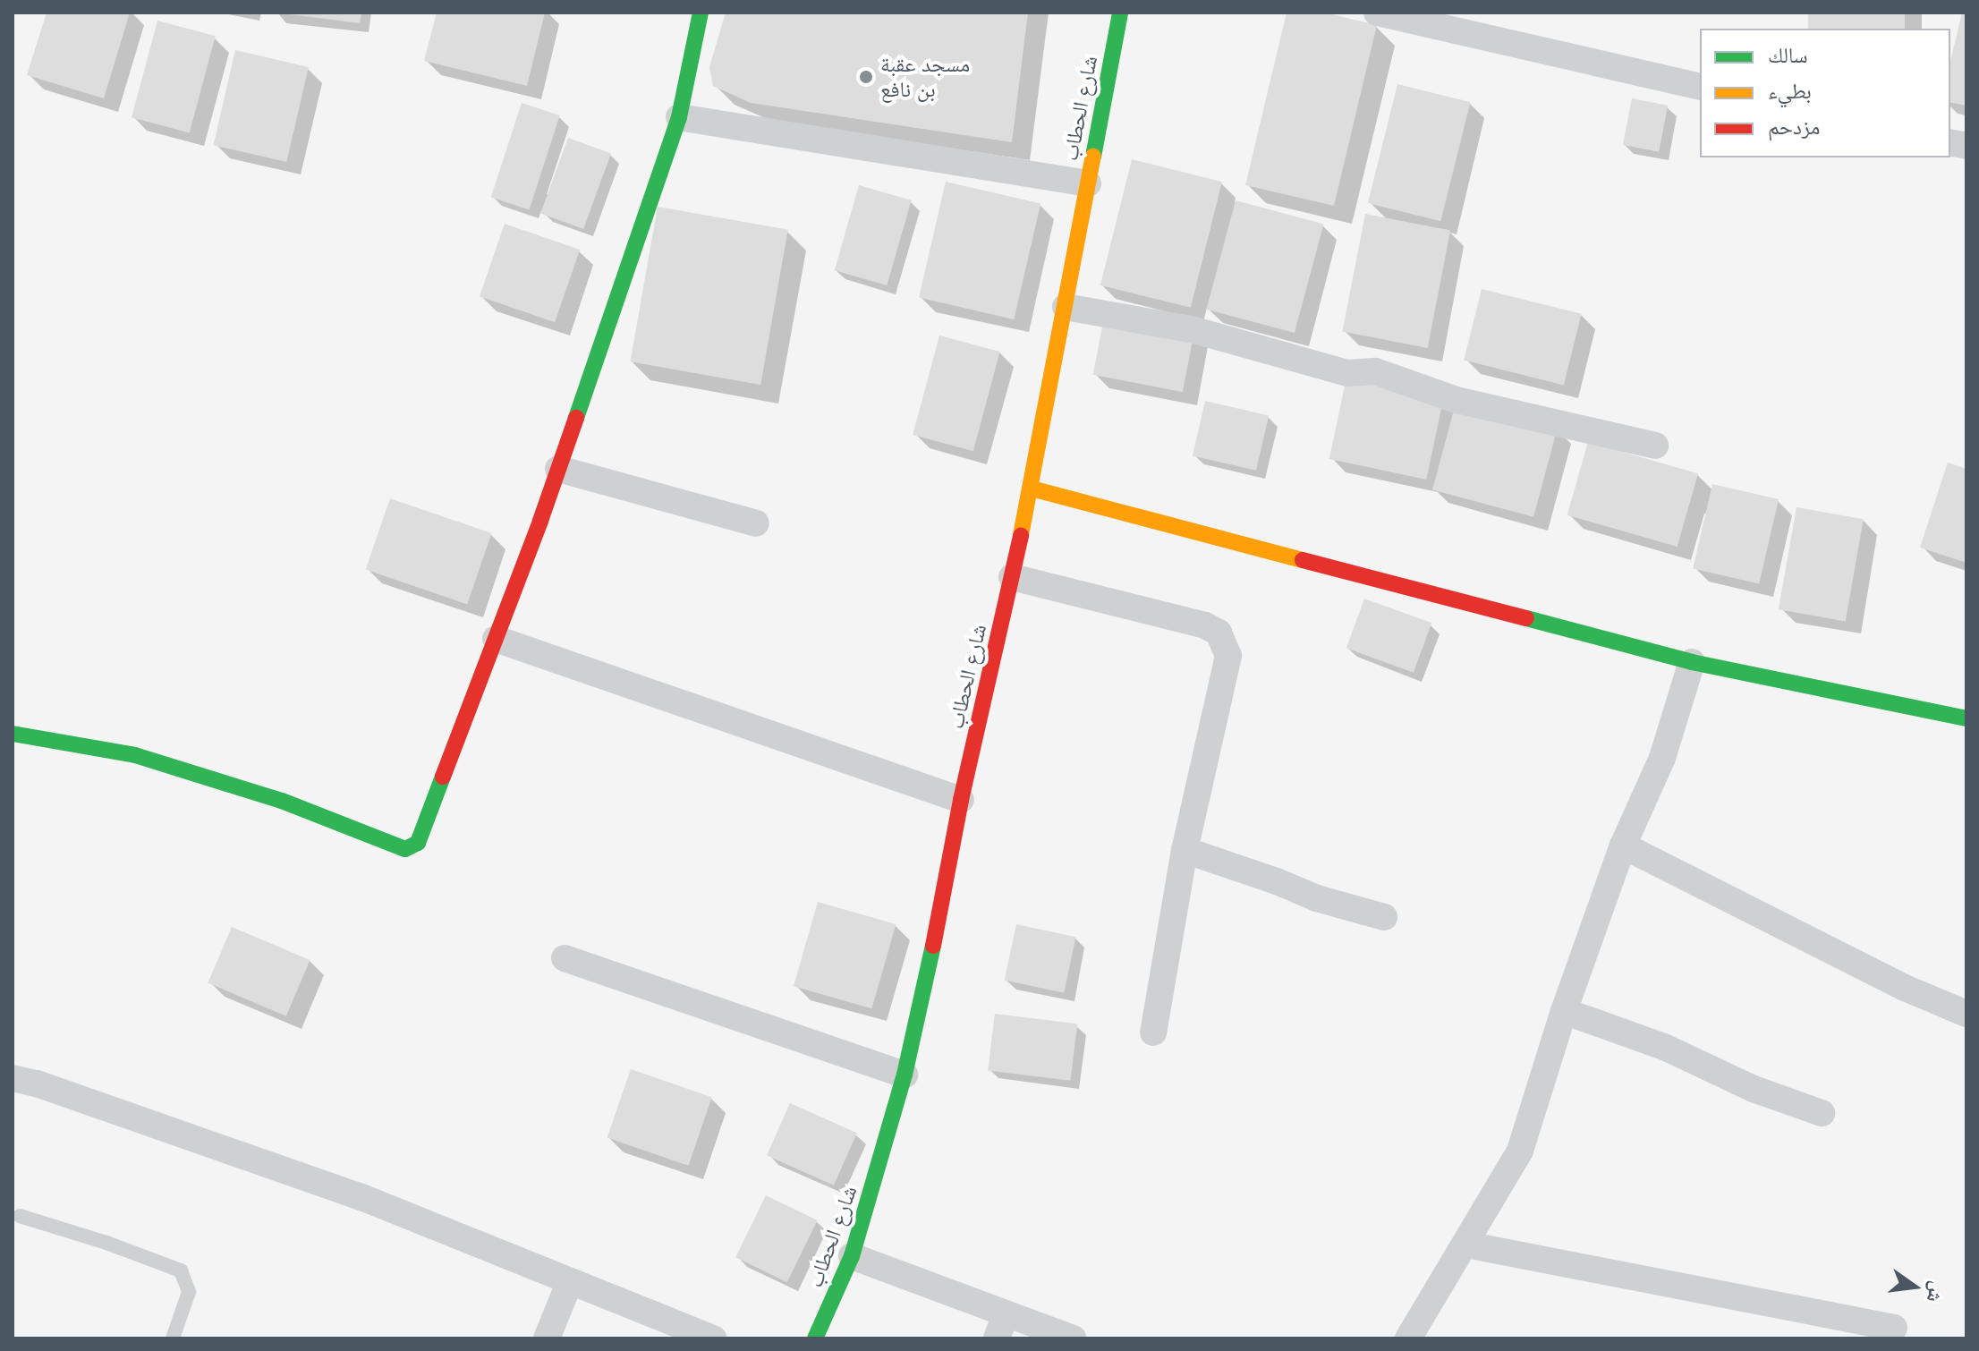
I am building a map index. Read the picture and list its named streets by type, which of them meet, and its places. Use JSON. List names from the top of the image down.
{
  "streets": {
    "street": ["شارع الحطاب"]
  },
  "places": ["مسجد عقبة بن نافع"],
  "legend": ["سالك", "بطيء", "مزدحم"],
  "north": "right"
}
